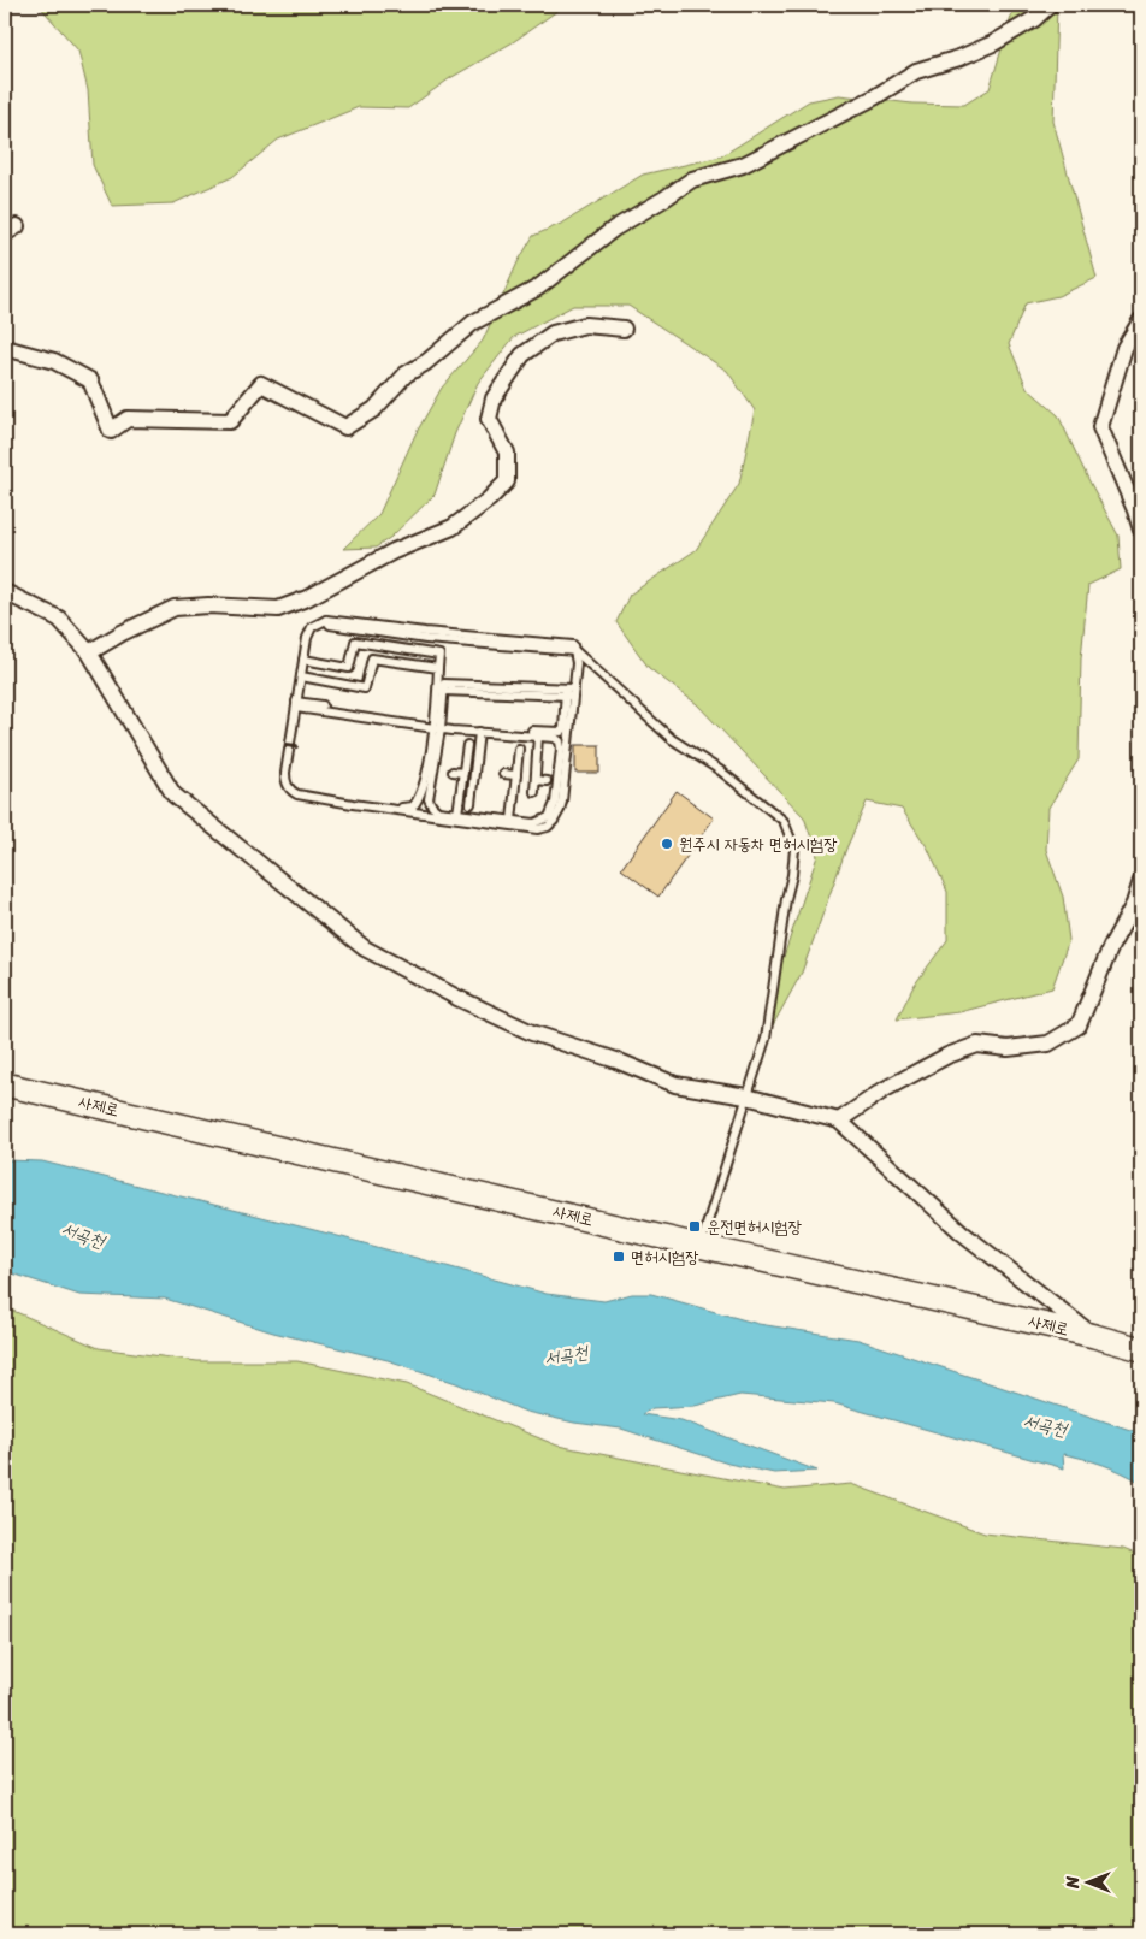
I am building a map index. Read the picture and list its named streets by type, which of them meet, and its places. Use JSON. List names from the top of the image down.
{
  "streets": {
    "street": ["사제로"]
  },
  "water": ["서곡천"],
  "places": {
    "other": ["원주시 자동차 면허시험장"],
    "transit": ["운전면허시험장", "면허시험장"]
  },
  "north": "left"
}
